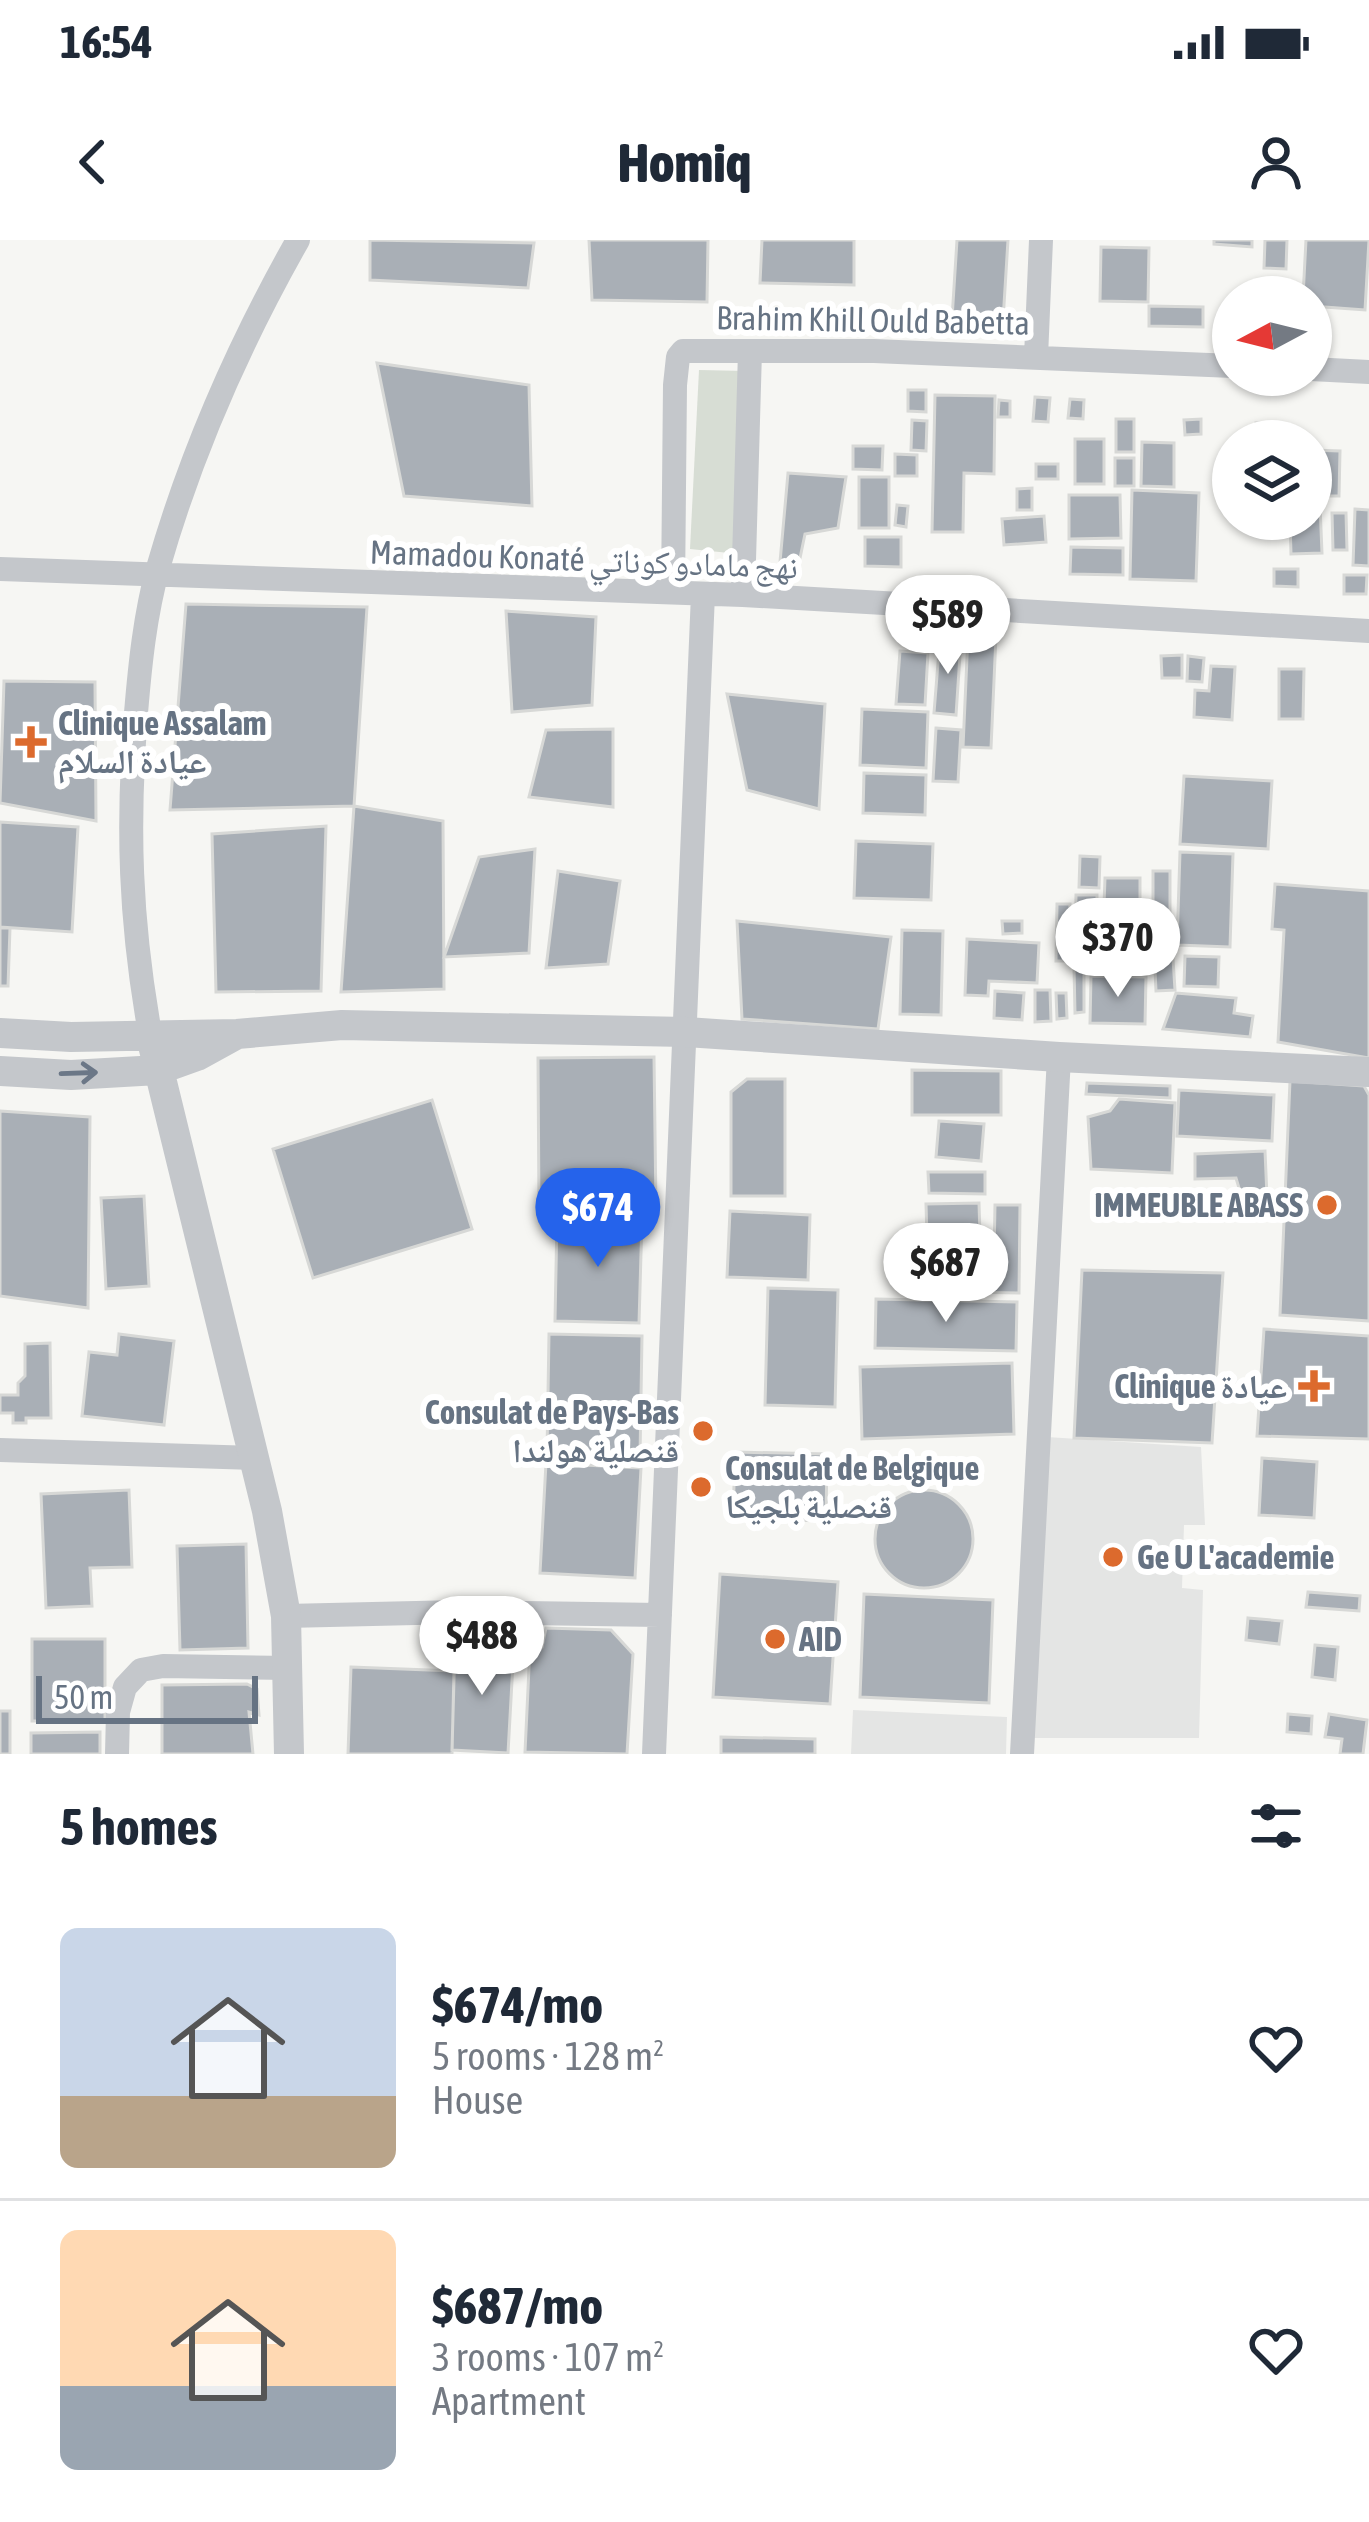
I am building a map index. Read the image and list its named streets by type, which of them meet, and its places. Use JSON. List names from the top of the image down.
{
  "streets": {
    "street": ["Brahim Khill Ould Babetta", "Mamadou Konaté نهج مامادو كوناتي"]
  },
  "crossings": [
    ["Brahim Khill Ould Babetta", "Mamadou Konaté نهج مامادو كوناتي"]
  ],
  "places": {
    "health": ["Clinique Assalam عيادة السلام", "Clinique عيادة"],
    "other": [
      "IMMEUBLE ABASS",
      "Consulat de Pays-Bas قنصلية هولندا",
      "Consulat de Belgique قنصلية بلجيكا",
      "Ge U L'academie",
      "AID"
    ]
  },
  "scale_bar": "50 m",
  "north": "left",
  "page": {
    "status": "16:54",
    "header": "Homiq",
    "price": [
      "$589",
      "$370",
      "$674",
      "$687",
      "$488"
    ],
    "scale": "50 m",
    "heading": "5 homes",
    "list": [
      {
        "name": "$674/mo",
        "note": "5 rooms · 128 m² · House"
      },
      {
        "name": "$687/mo",
        "note": "3 rooms · 107 m² · Apartment"
      }
    ]
  }
}
